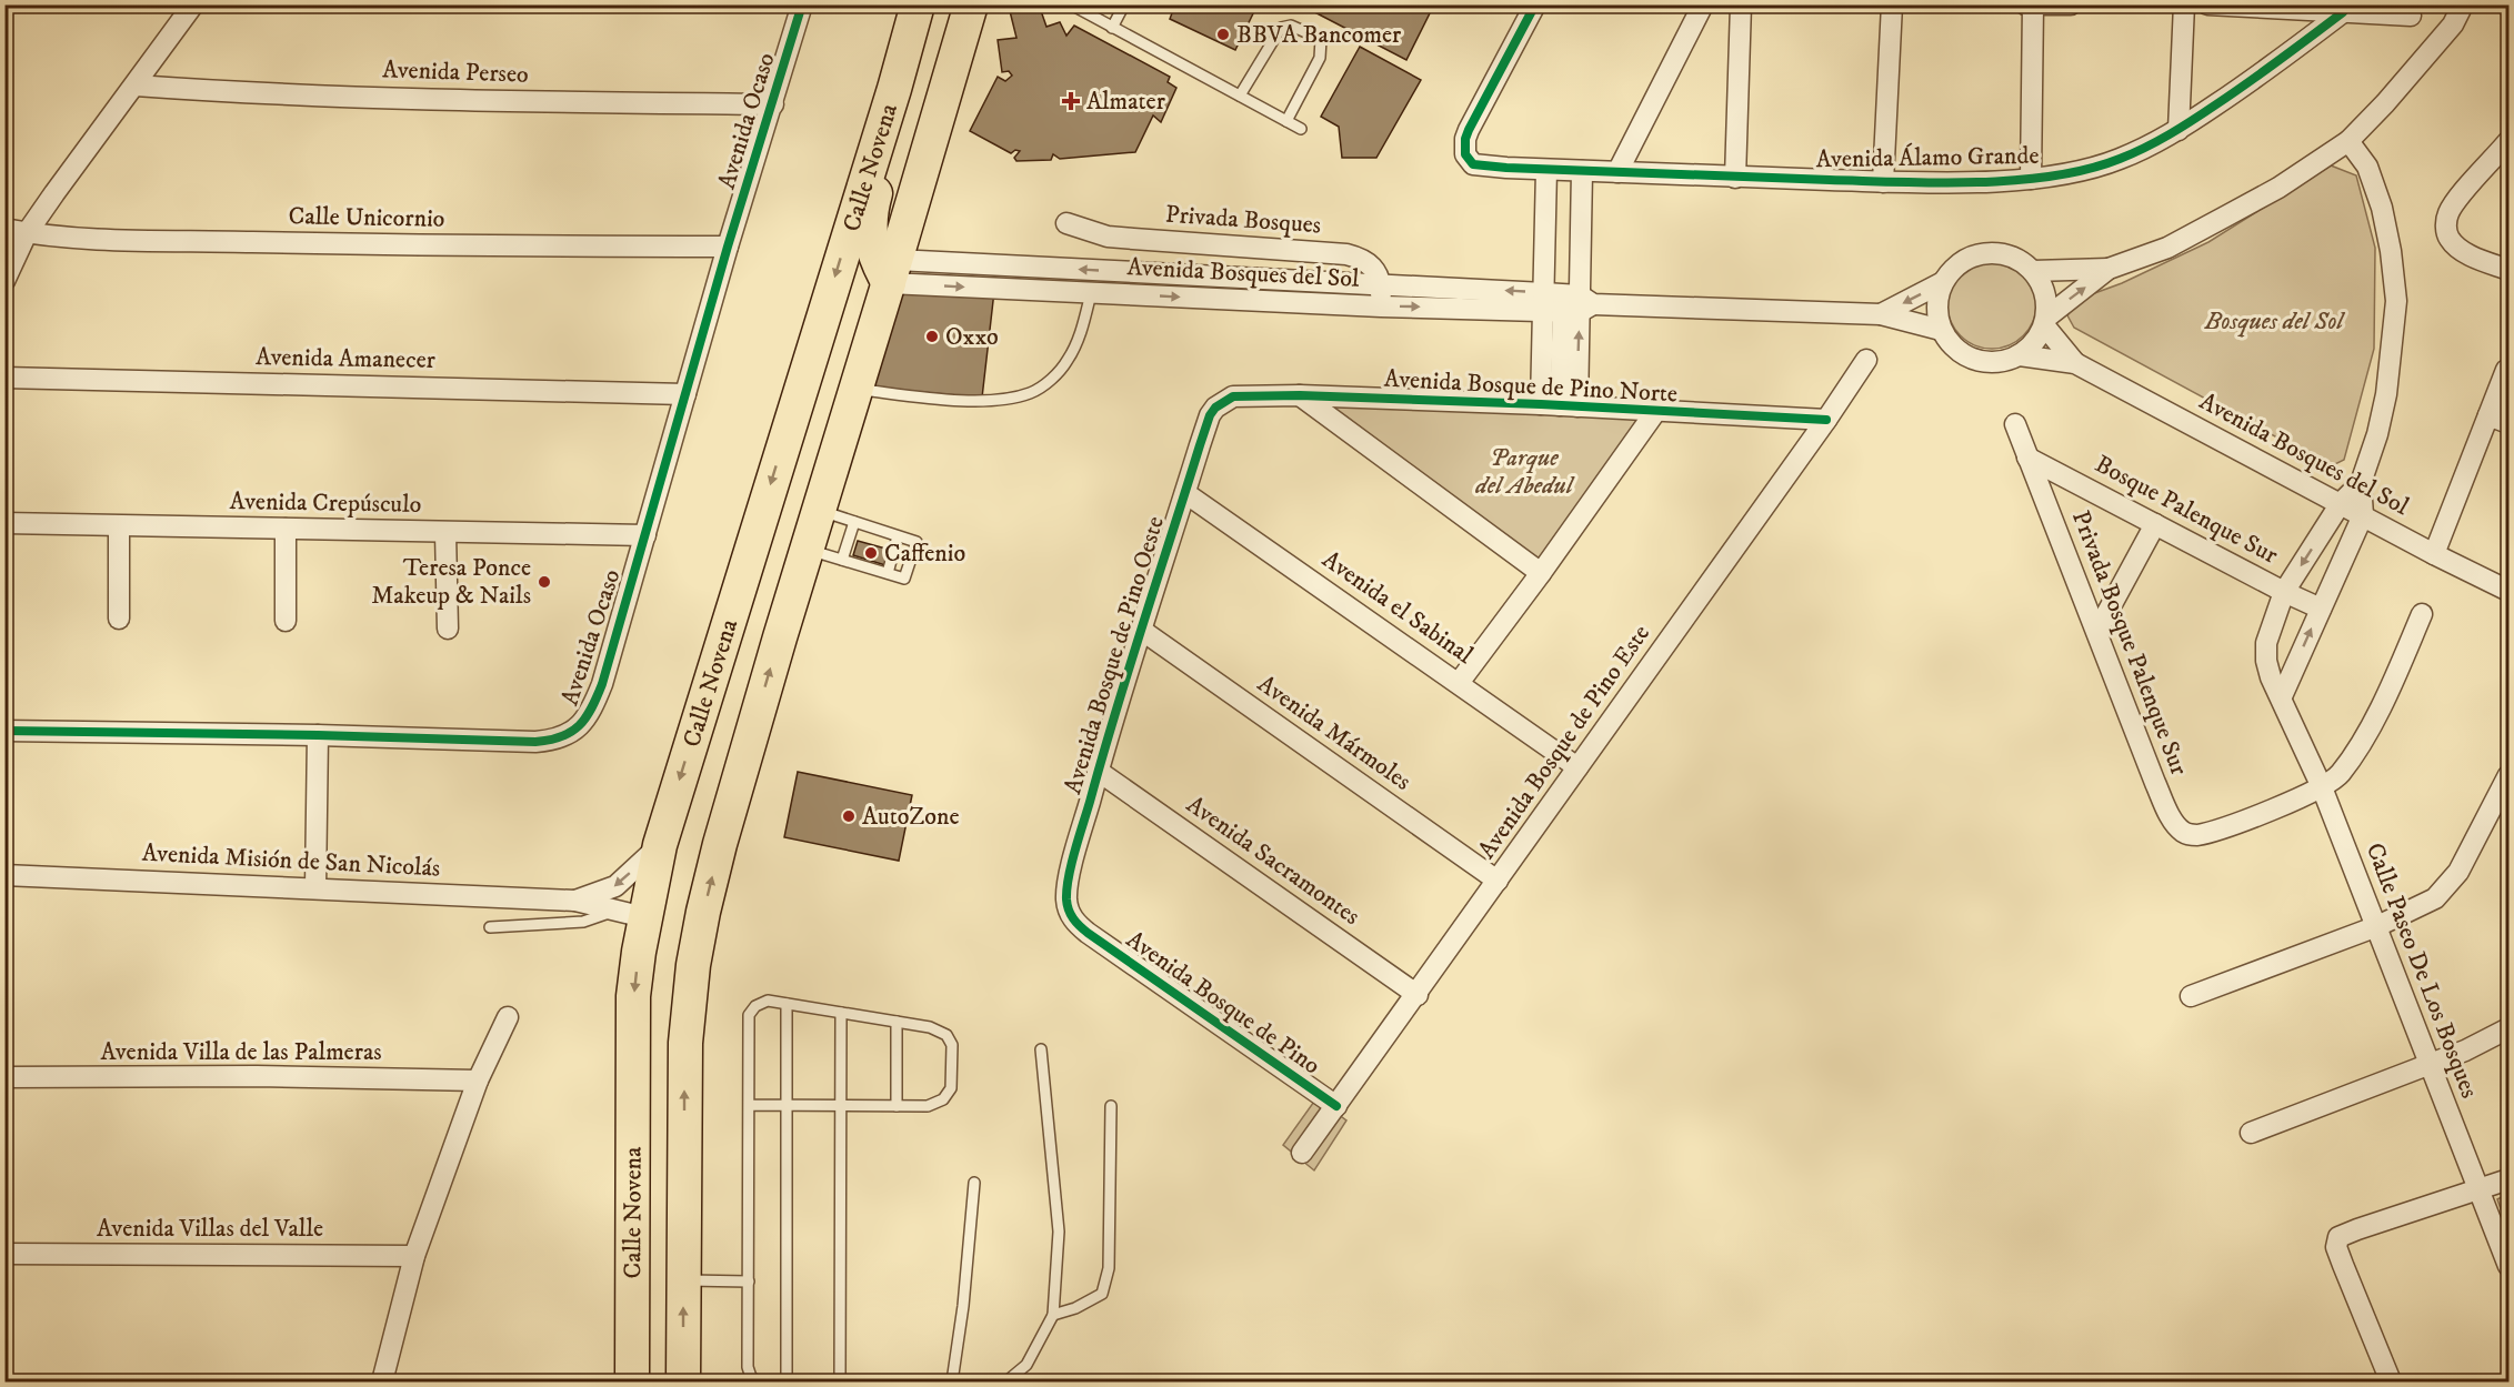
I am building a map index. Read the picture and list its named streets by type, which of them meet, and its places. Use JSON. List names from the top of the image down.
{
  "streets": {
    "main road": ["Calle Novena"],
    "street": [
      "Avenida Perseo",
      "Avenida Ocaso",
      "Avenida Álamo Grande",
      "Calle Unicornio",
      "Privada Bosques",
      "Avenida Bosques del Sol",
      "Avenida Amanecer",
      "Avenida Bosque de Pino Norte",
      "Avenida Crepúsculo",
      "Bosque Palenque Sur",
      "Avenida el Sabinal",
      "Privada Bosque Palenque Sur",
      "Avenida Bosque de Pino Oeste",
      "Avenida Mármoles",
      "Avenida Bosque de Pino Este",
      "Avenida Misión de San Nicolás",
      "Avenida Sacramontes",
      "Calle Paseo De Los Bosques",
      "Avenida Bosque de Pino",
      "Avenida Villa de las Palmeras",
      "Avenida Villas del Valle"
    ]
  },
  "crossings": [
    ["Avenida Perseo", "Avenida Ocaso"],
    ["Avenida Ocaso", "Calle Unicornio"],
    ["Avenida Ocaso", "Avenida Amanecer"],
    ["Avenida Ocaso", "Avenida Crepúsculo"],
    ["Calle Novena", "Avenida Bosques del Sol"],
    ["Calle Novena", "Avenida Misión de San Nicolás"],
    ["Privada Bosques", "Avenida Bosques del Sol"],
    ["Avenida Bosques del Sol", "Calle Paseo De Los Bosques"],
    ["Avenida Bosque de Pino Norte", "Avenida Bosque de Pino Oeste"],
    ["Avenida Bosque de Pino Norte", "Avenida Bosque de Pino Este"],
    ["Bosque Palenque Sur", "Privada Bosque Palenque Sur"],
    ["Bosque Palenque Sur", "Calle Paseo De Los Bosques"],
    ["Avenida el Sabinal", "Avenida Bosque de Pino Oeste"],
    ["Avenida el Sabinal", "Avenida Bosque de Pino Este"],
    ["Privada Bosque Palenque Sur", "Calle Paseo De Los Bosques"],
    ["Avenida Bosque de Pino Oeste", "Avenida Mármoles"],
    ["Avenida Bosque de Pino Oeste", "Avenida Sacramontes"],
    ["Avenida Bosque de Pino Oeste", "Avenida Bosque de Pino"],
    ["Avenida Mármoles", "Avenida Bosque de Pino Este"],
    ["Avenida Bosque de Pino Este", "Avenida Sacramontes"],
    ["Avenida Bosque de Pino Este", "Avenida Bosque de Pino"]
  ],
  "parks": ["Bosques del Sol", "Parque del Abedul"],
  "places": {
    "other": [
      "BBVA Bancomer",
      "Oxxo",
      "Caffenio",
      "Teresa Ponce Makeup & Nails",
      "AutoZone"
    ],
    "health": ["Almater"]
  }
}
